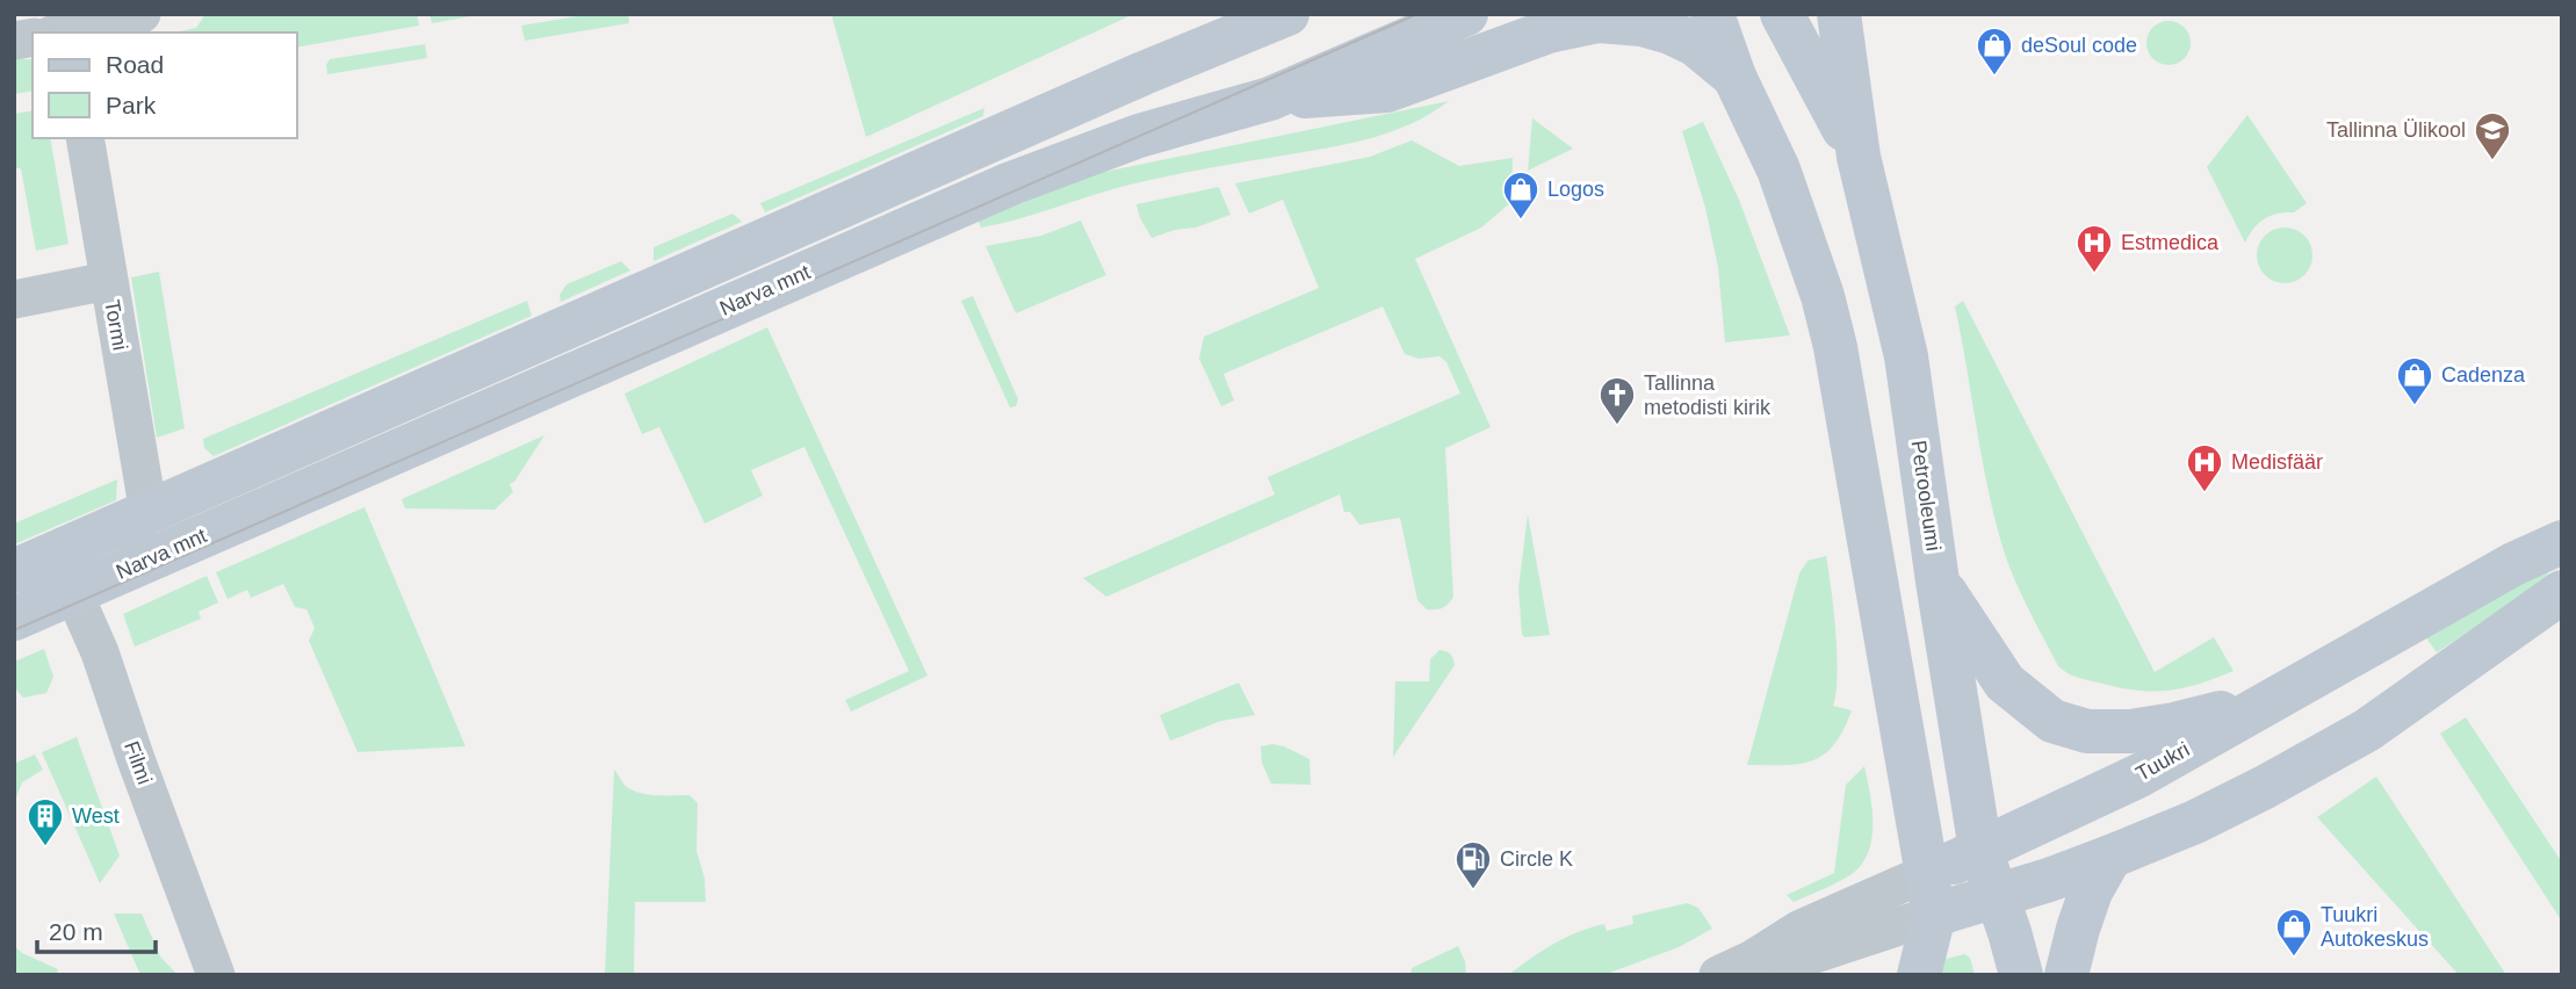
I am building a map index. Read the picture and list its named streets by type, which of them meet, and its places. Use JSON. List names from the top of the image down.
{
  "streets": {
    "street": [
      "Narva mnt",
      "Tormi",
      "Petrooleumi",
      "Tuukri",
      "Filmi"
    ]
  },
  "crossings": [
    ["Narva mnt", "Tormi"],
    ["Narva mnt", "Filmi"],
    ["Petrooleumi", "Tuukri"]
  ],
  "places": {
    "shop": [
      "deSoul code",
      "Logos",
      "Cadenza",
      "Tuukri Autokeskus"
    ],
    "school or university": ["Tallinna Ülikool"],
    "hospital": ["Estmedica", "Medisfäär"],
    "church": ["Tallinna metodisti kirik"],
    "building": ["West"],
    "fuel station": ["Circle K"]
  },
  "legend": ["Road", "Park"],
  "scale_bar": "20 m"
}
